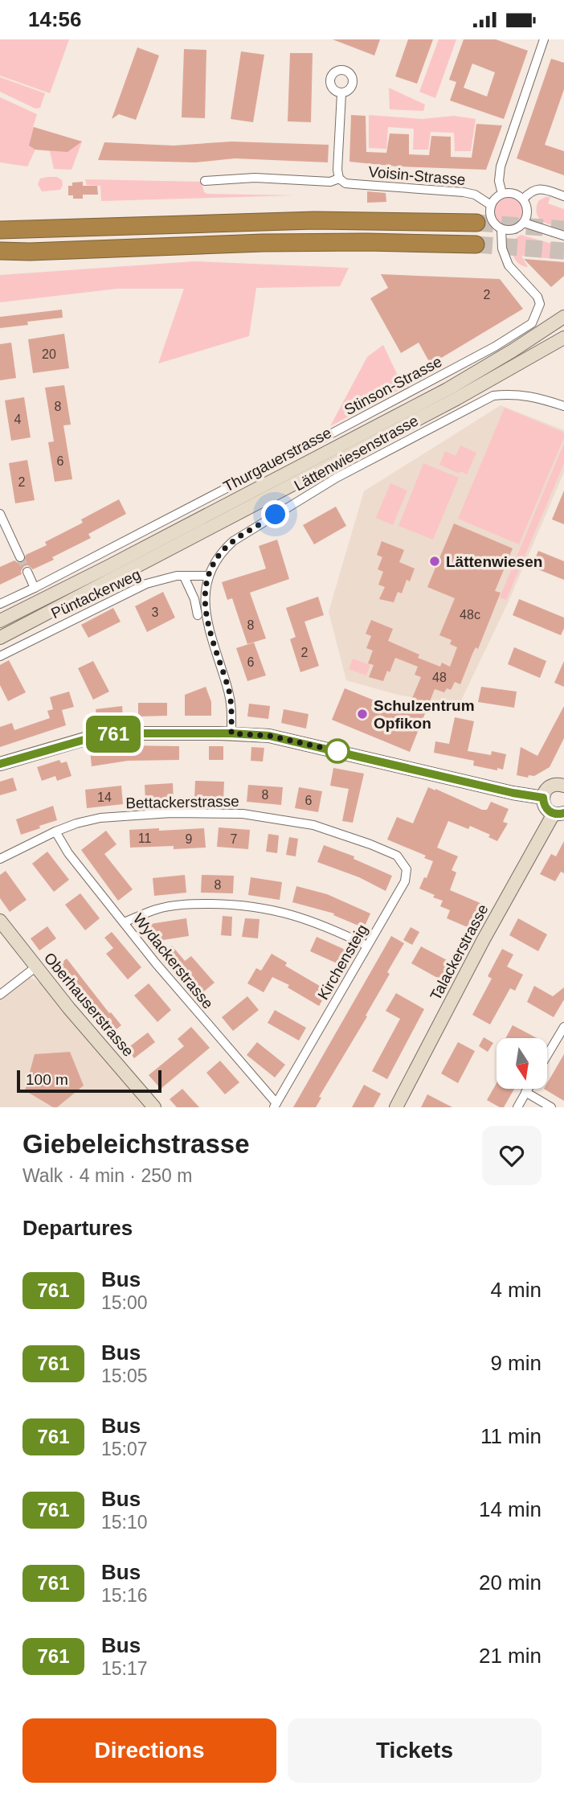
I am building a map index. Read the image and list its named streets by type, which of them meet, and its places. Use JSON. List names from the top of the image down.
{
  "streets": {
    "main road": ["Thurgauerstrasse", "Talackerstrasse", "Oberhauserstrasse"],
    "street": [
      "Voisin-Strasse",
      "Stinson-Strasse",
      "Lättenwiesenstrasse",
      "Püntackerweg",
      "Bettackerstrasse",
      "Wydackerstrasse",
      "Kirchensteig"
    ]
  },
  "crossings": [
    ["Voisin-Strasse", "Stinson-Strasse"],
    ["Lättenwiesenstrasse", "Püntackerweg"],
    ["Bettackerstrasse", "Wydackerstrasse"],
    ["Bettackerstrasse", "Kirchensteig"],
    ["Wydackerstrasse", "Kirchensteig"]
  ],
  "places": ["Lättenwiesen", "Schulzentrum Opfikon"],
  "lines": ["bus line 761"],
  "house_numbers": [
    "2",
    "20",
    "8",
    "4",
    "6",
    "2",
    "3",
    "48c",
    "8",
    "2",
    "6",
    "48",
    "8",
    "14",
    "6",
    "11",
    "9",
    "7",
    "8"
  ],
  "scale_bar": "100 m",
  "north": "bottom",
  "page": {
    "status": "14:56",
    "on_map": "761",
    "scale": "100 m",
    "heading": [
      ["Giebeleichstrasse", "Walk · 4 min · 250 m"],
      "Departures"
    ],
    "list": [
      {
        "mark": "761",
        "name": "Bus",
        "note": "15:00",
        "value": "4 min"
      },
      {
        "mark": "761",
        "name": "Bus",
        "note": "15:05",
        "value": "9 min"
      },
      {
        "mark": "761",
        "name": "Bus",
        "note": "15:07",
        "value": "11 min"
      },
      {
        "mark": "761",
        "name": "Bus",
        "note": "15:10",
        "value": "14 min"
      },
      {
        "mark": "761",
        "name": "Bus",
        "note": "15:16",
        "value": "20 min"
      },
      {
        "mark": "761",
        "name": "Bus",
        "note": "15:17",
        "value": "21 min"
      }
    ],
    "buttons": ["Directions", "Tickets"]
  }
}
